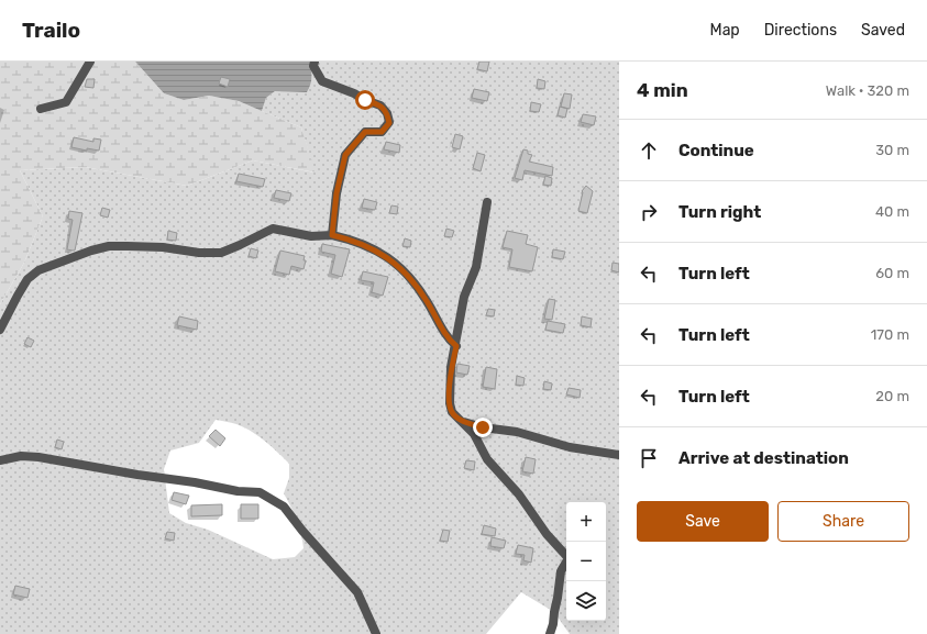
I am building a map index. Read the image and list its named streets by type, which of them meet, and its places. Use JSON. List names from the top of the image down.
{
  "page": {
    "header": "Trailo",
    "nav": ["Map", "Directions", "Saved"],
    "heading": ["4 min", "Walk · 320 m"],
    "list": [
      ["Continue", "30 m"],
      ["Turn right", "40 m"],
      ["Turn left", "60 m"],
      ["Turn left", "170 m"],
      ["Turn left", "20 m"],
      "Arrive at destination"
    ],
    "buttons": ["Save", "Share"],
    "map_buttons": ["+", "−"]
  }
}
